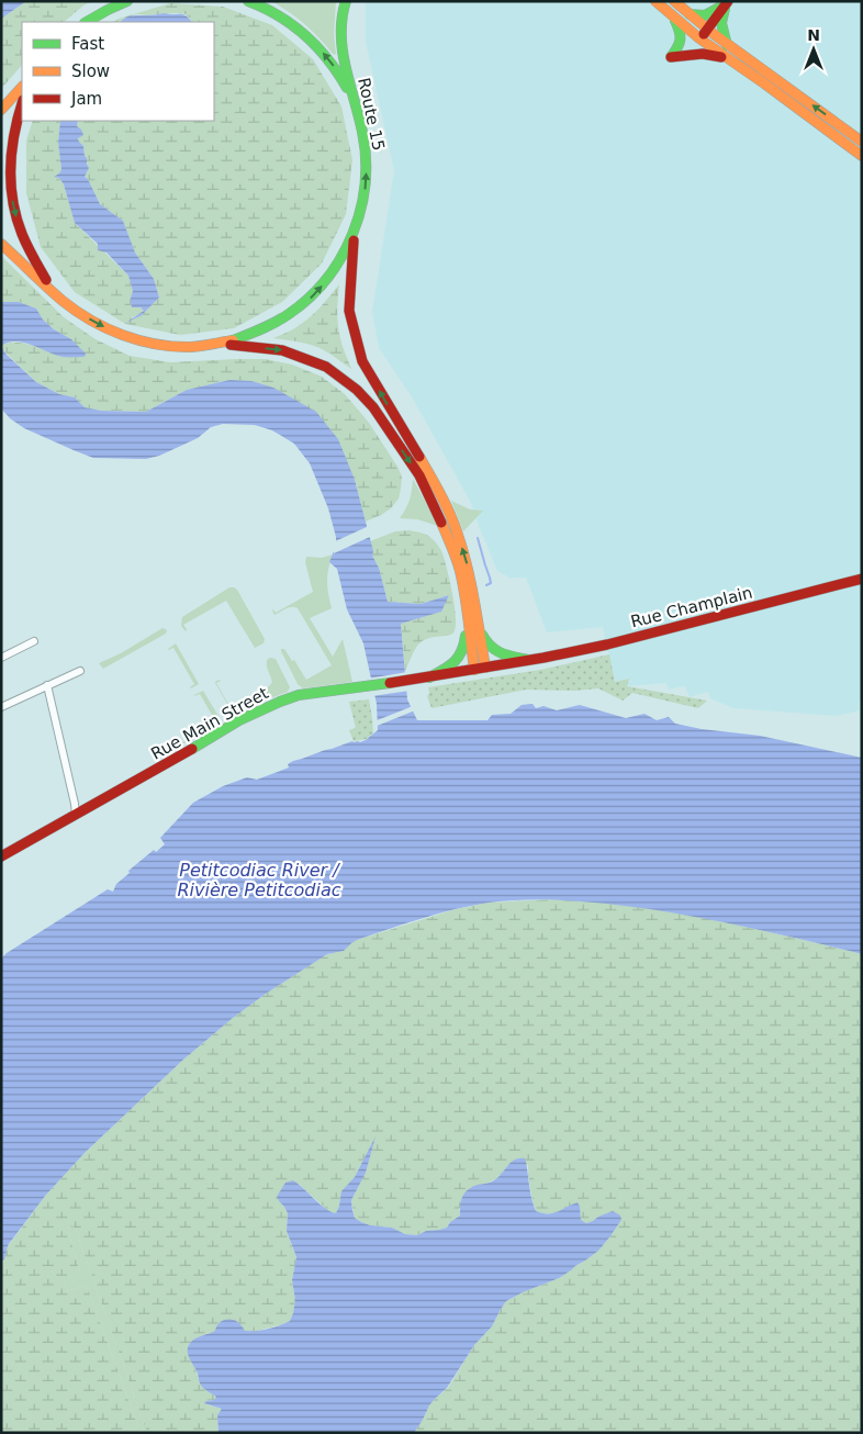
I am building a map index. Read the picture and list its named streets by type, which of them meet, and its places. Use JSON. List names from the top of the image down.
{
  "streets": {
    "main road": ["Route 15", "Rue Champlain", "Rue Main Street"]
  },
  "crossings": [
    ["Rue Champlain", "Rue Main Street"]
  ],
  "water": ["Petitcodiac River / Rivière Petitcodiac"],
  "legend": ["Fast", "Slow", "Jam"],
  "north": "top"
}
